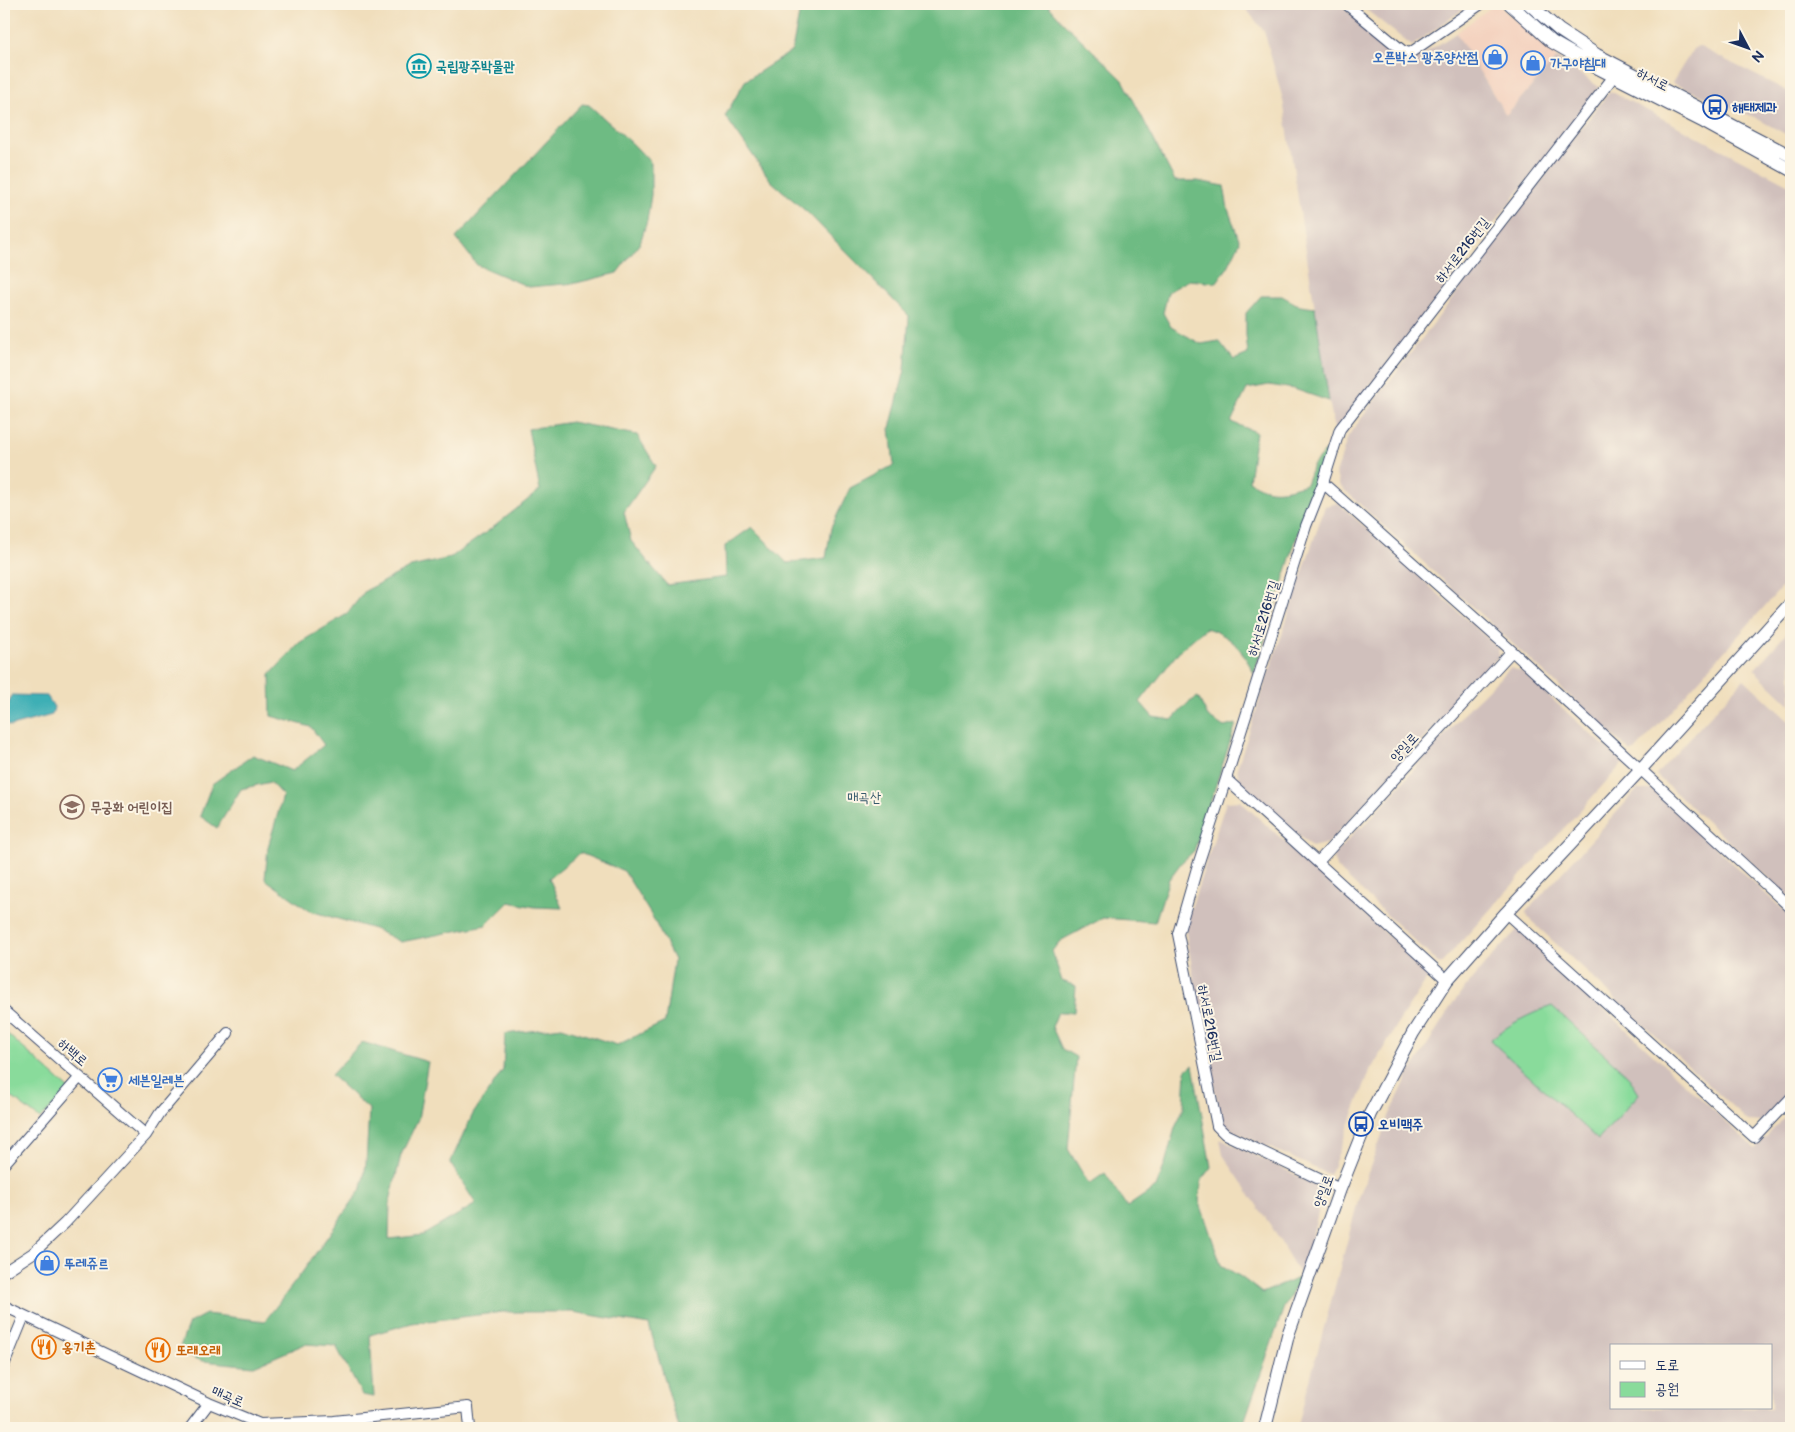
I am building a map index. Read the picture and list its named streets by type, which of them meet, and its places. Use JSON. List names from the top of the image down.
{
  "streets": {
    "main road": ["하서로", "양일로"],
    "street": ["하서로216번길", "하백로", "매곡로"]
  },
  "crossings": [
    ["하서로", "하서로216번길"],
    ["하서로216번길", "양일로"]
  ],
  "parks": ["매곡산"],
  "places": {
    "shop": ["오픈박스 광주양산점", "가구야침대", "뚜레쥬르"],
    "museum": ["국립광주박물관"],
    "bus stop": ["해태제과", "오비맥주"],
    "school or university": ["무궁화 어린이집"],
    "supermarket": ["세븐일레븐"],
    "restaurant": ["옹기촌", "또래오래"]
  },
  "legend": ["도로", "공원"],
  "north": "bottom right"
}
